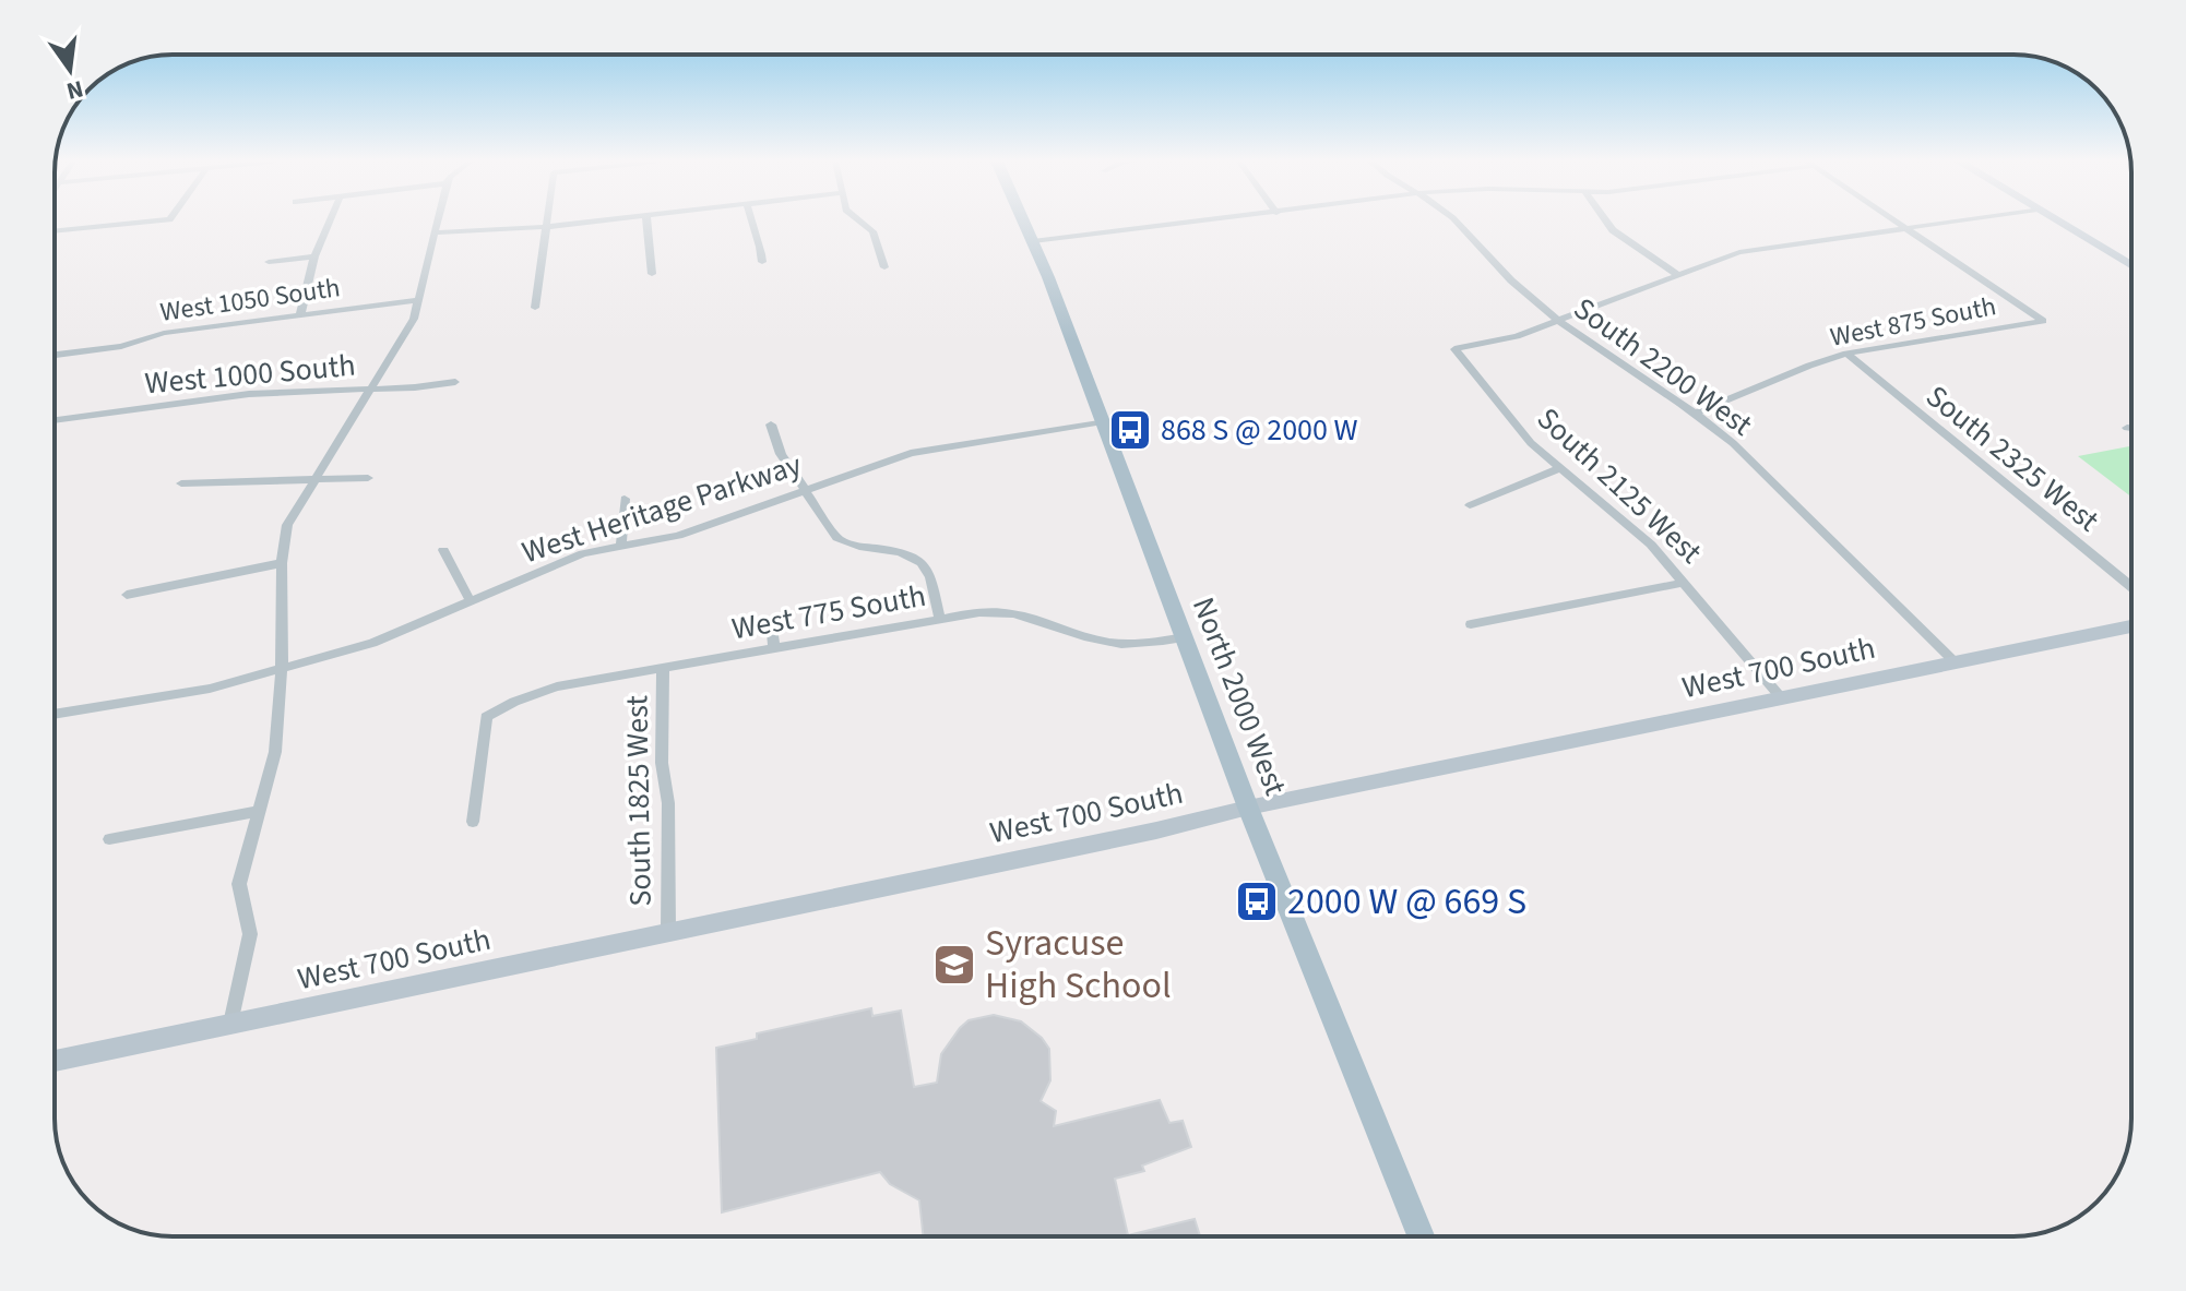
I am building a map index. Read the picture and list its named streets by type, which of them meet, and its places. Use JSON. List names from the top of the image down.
{
  "streets": {
    "main road": ["North 2000 West"],
    "street": [
      "West 1050 South",
      "West 875 South",
      "South 2200 West",
      "West 1000 South",
      "South 2325 West",
      "South 2125 West",
      "West Heritage Parkway",
      "West 775 South",
      "West 700 South",
      "South 1825 West"
    ]
  },
  "crossings": [
    ["West 875 South", "South 2200 West"],
    ["West 875 South", "South 2325 West"],
    ["South 2200 West", "South 2125 West"],
    ["South 2200 West", "West 700 South"],
    ["South 2125 West", "West 700 South"],
    ["West Heritage Parkway", "North 2000 West"],
    ["West 775 South", "North 2000 West"],
    ["West 775 South", "South 1825 West"],
    ["West 700 South", "North 2000 West"],
    ["West 700 South", "South 1825 West"]
  ],
  "places": {
    "bus stop": ["868 S @ 2000 W", "2000 W @ 669 S"],
    "school or university": ["Syracuse High School"]
  },
  "north": "bottom"
}
